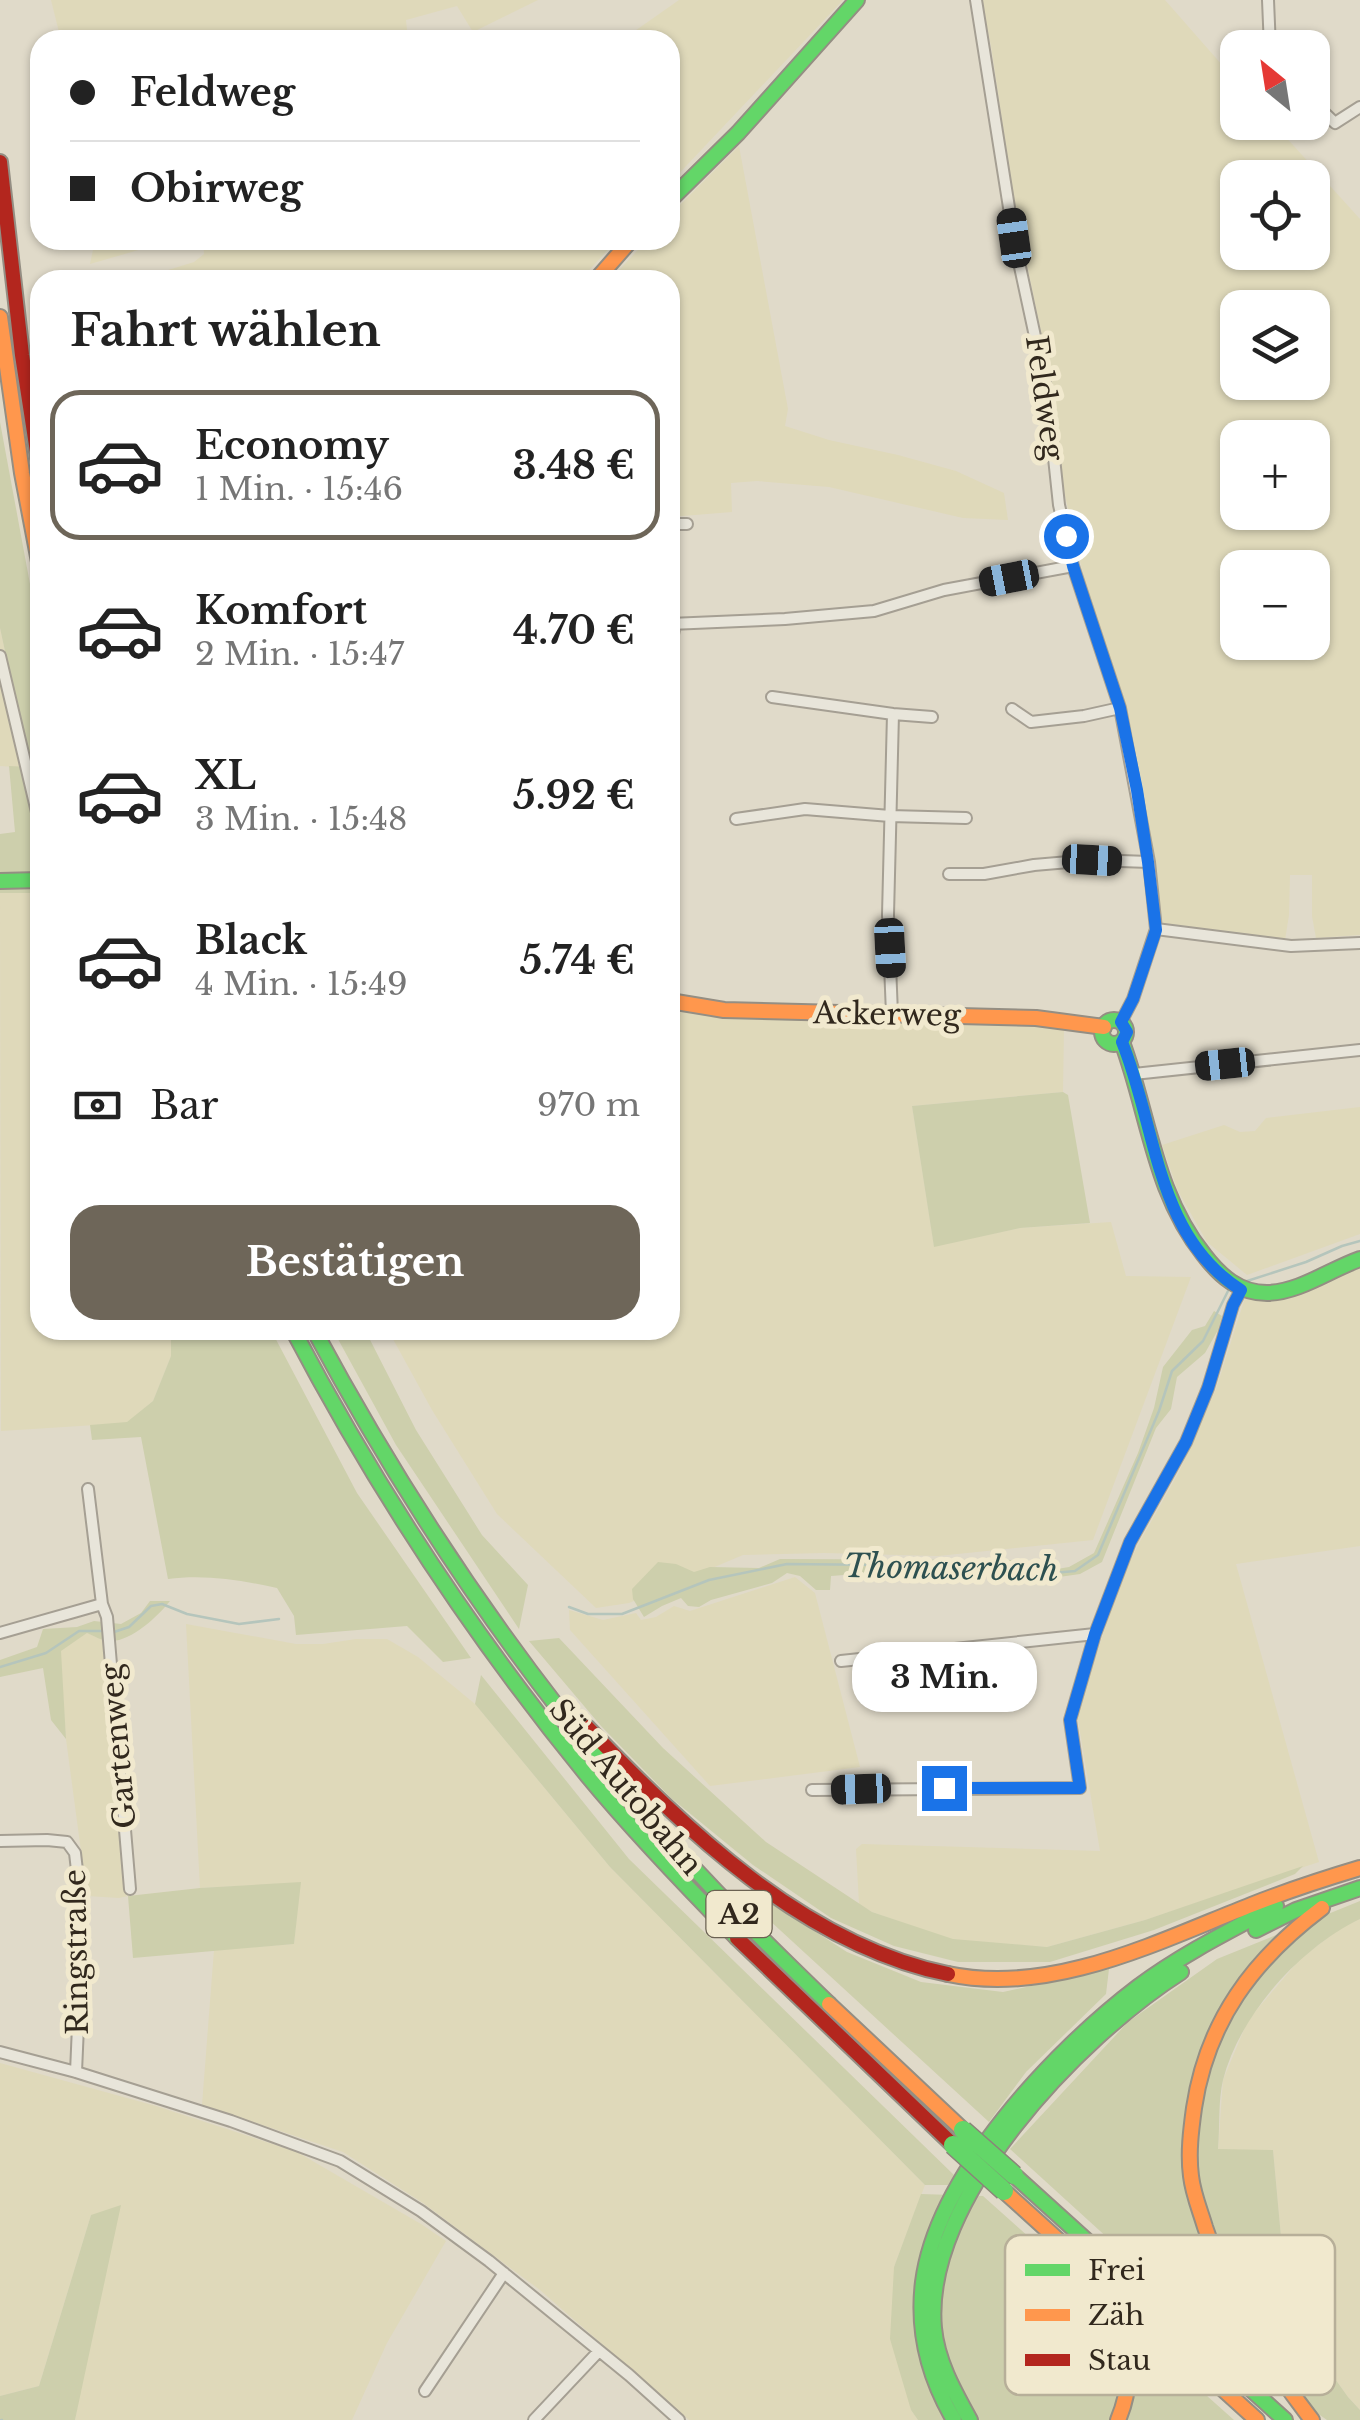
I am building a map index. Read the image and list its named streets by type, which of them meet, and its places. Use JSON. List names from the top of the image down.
{
  "streets": {
    "main road": ["Ackerweg", "Süd Autobahn", "A2"],
    "street": ["Feldweg", "Gartenweg", "Ringstraße"]
  },
  "crossings": [
    ["Feldweg", "Ackerweg"]
  ],
  "water": ["Thomaserbach"],
  "legend": ["Frei", "Zäh", "Stau"],
  "north": "top left",
  "page": {
    "map_buttons": ["+", "−"],
    "banner": ["Feldweg", "Obirweg"],
    "heading": "Fahrt wählen",
    "list": [
      {
        "name": "Economy",
        "note": "1 Min. · 15:46",
        "value": "3.48 €"
      },
      {
        "name": "Komfort",
        "note": "2 Min. · 15:47",
        "value": "4.70 €"
      },
      {
        "name": "XL",
        "note": "3 Min. · 15:48",
        "value": "5.92 €"
      },
      {
        "name": "Black",
        "note": "4 Min. · 15:49",
        "value": "5.74 €"
      }
    ],
    "pay": ["Bar", "970 m"],
    "buttons": "Bestätigen",
    "bubble": "3 Min."
  }
}
